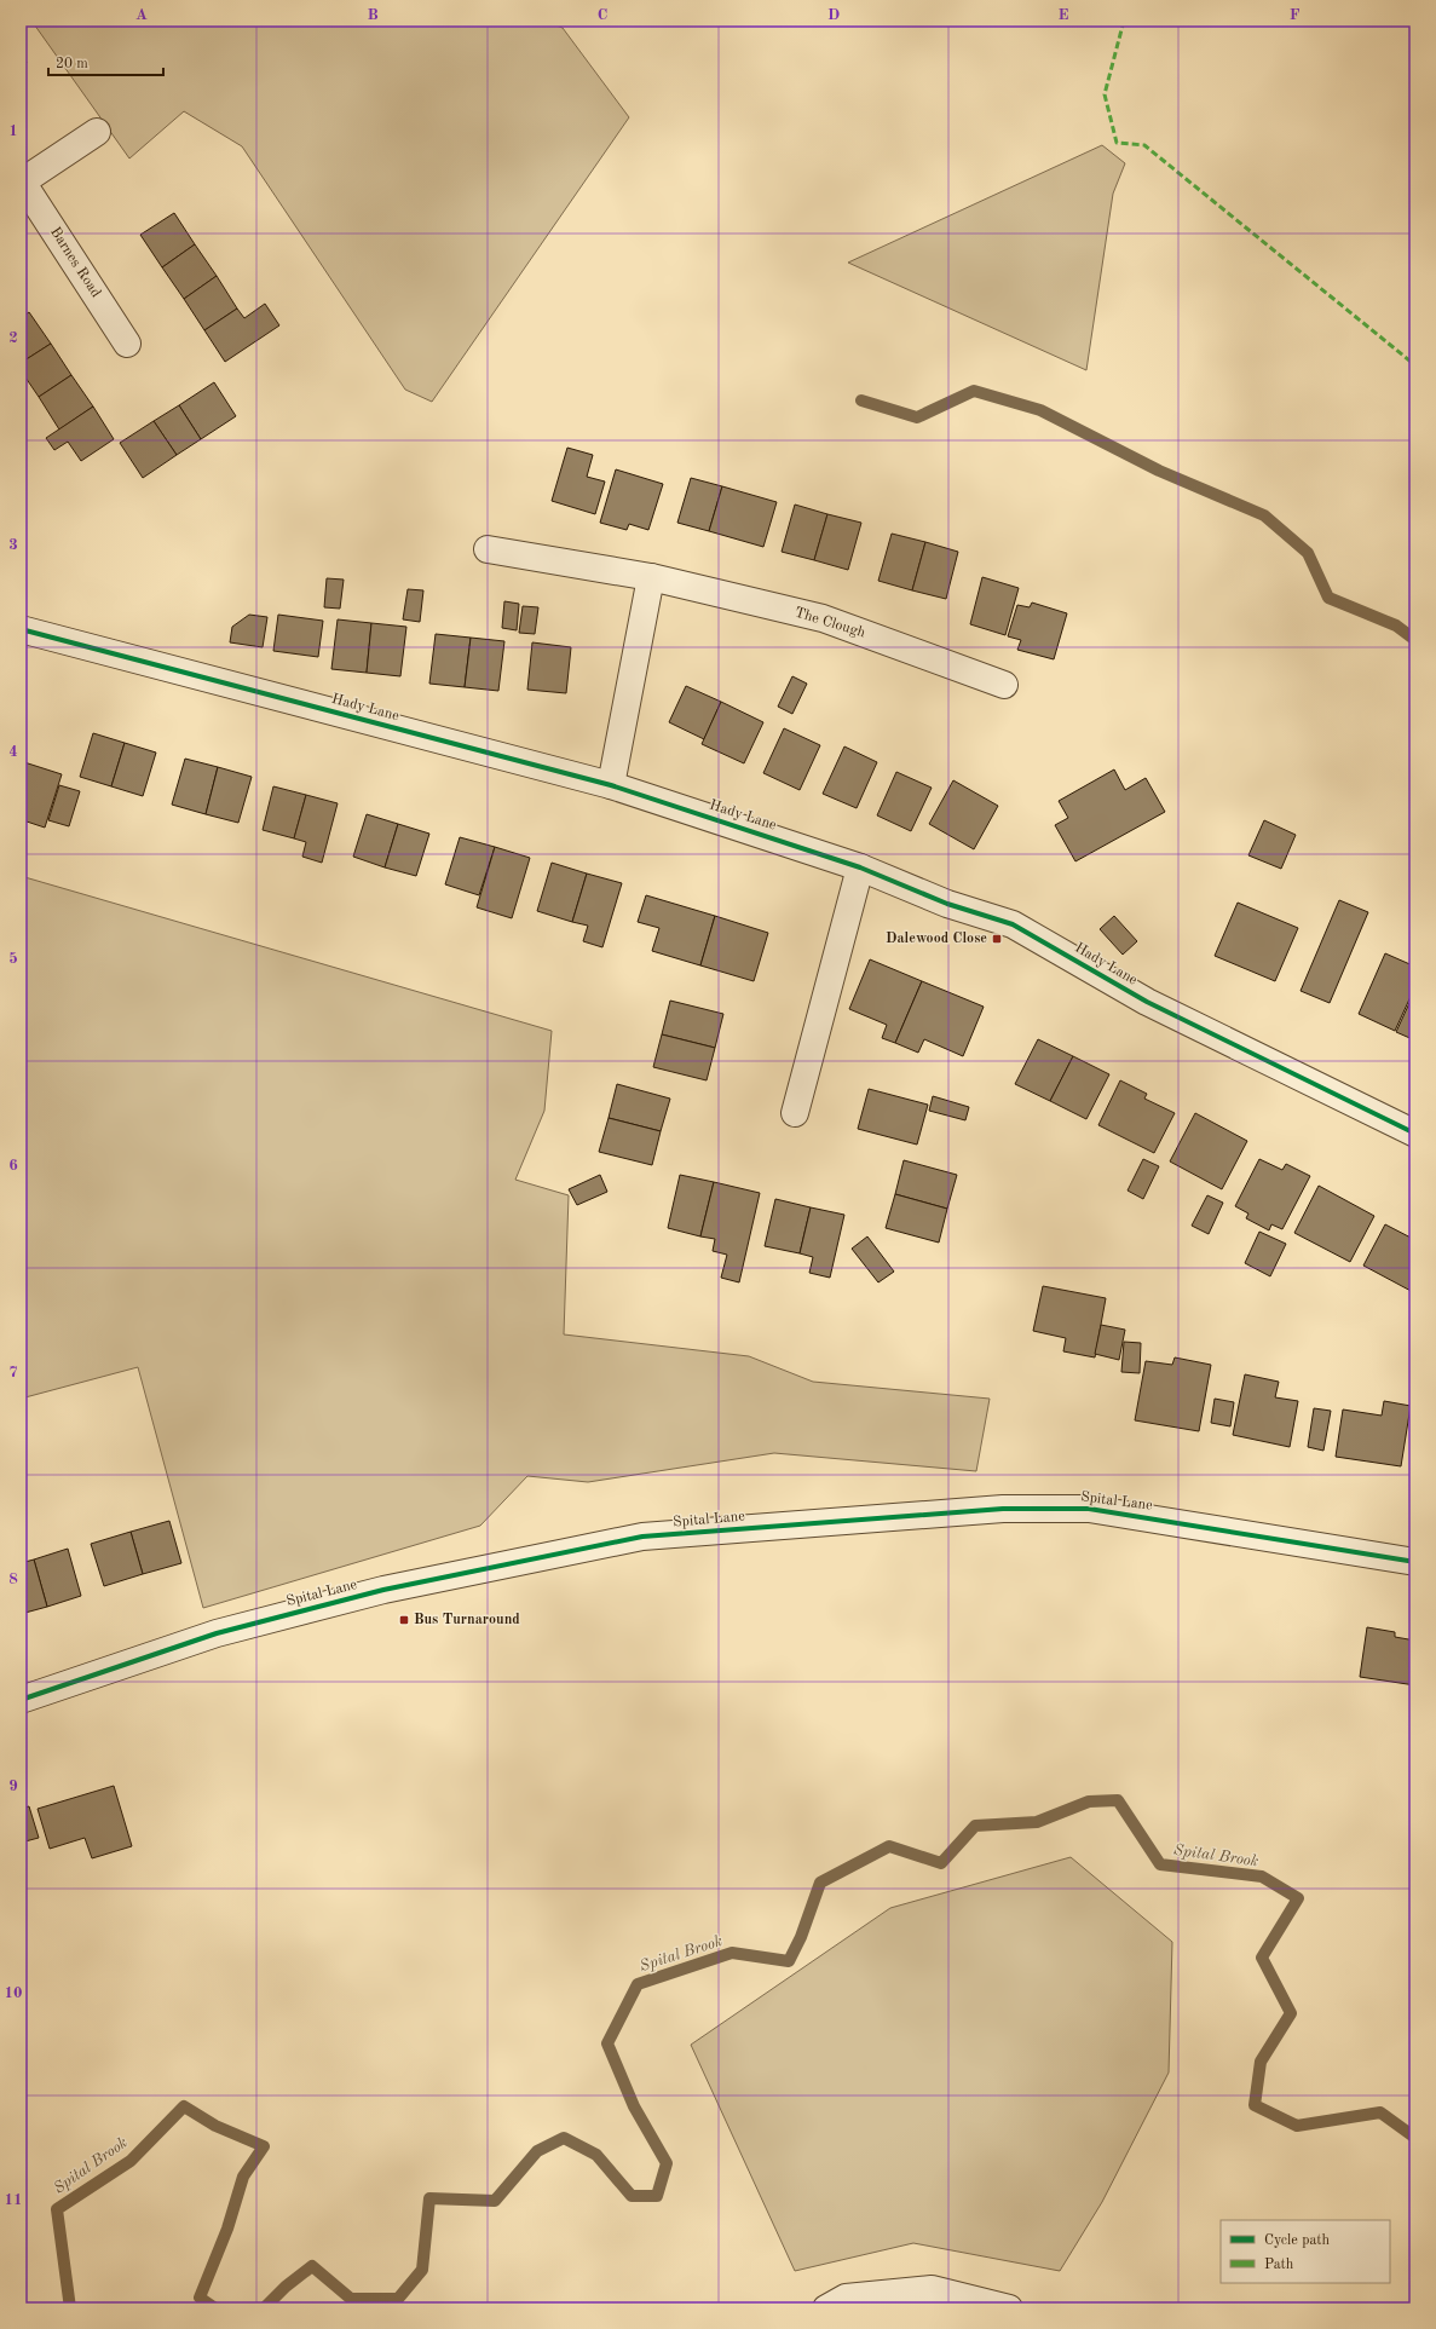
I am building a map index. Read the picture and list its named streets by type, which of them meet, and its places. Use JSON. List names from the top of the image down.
{
  "streets": {
    "street": [
      "Barnes Road",
      "The Clough",
      "Hady Lane",
      "Spital Lane"
    ]
  },
  "water": ["Spital Brook"],
  "places": {
    "transit": ["Dalewood Close", "Bus Turnaround"]
  },
  "legend": ["Cycle path", "Path"],
  "scale_bar": "20 m",
  "grid": {
    "columns": [
      "A",
      "B",
      "C",
      "D",
      "E",
      "F"
    ],
    "rows": [
      "1",
      "2",
      "3",
      "4",
      "5",
      "6",
      "7",
      "8",
      "9",
      "10",
      "11"
    ]
  }
}
